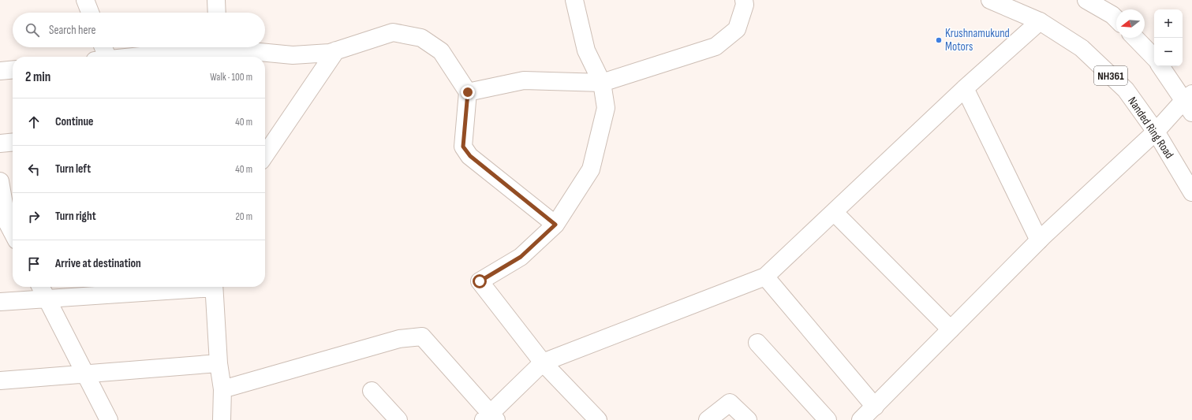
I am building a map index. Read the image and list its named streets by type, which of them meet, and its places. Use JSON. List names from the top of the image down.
{
  "streets": {
    "main road": ["NH361", "Nanded Ring Road"]
  },
  "places": ["Krushnamukund Motors"],
  "north": "left",
  "page": {
    "map_buttons": ["+", "−"],
    "search": "Search here",
    "heading": ["2 min", "Walk · 100 m"],
    "list": [
      ["Continue", "40 m"],
      ["Turn left", "40 m"],
      ["Turn right", "20 m"],
      "Arrive at destination"
    ]
  }
}
